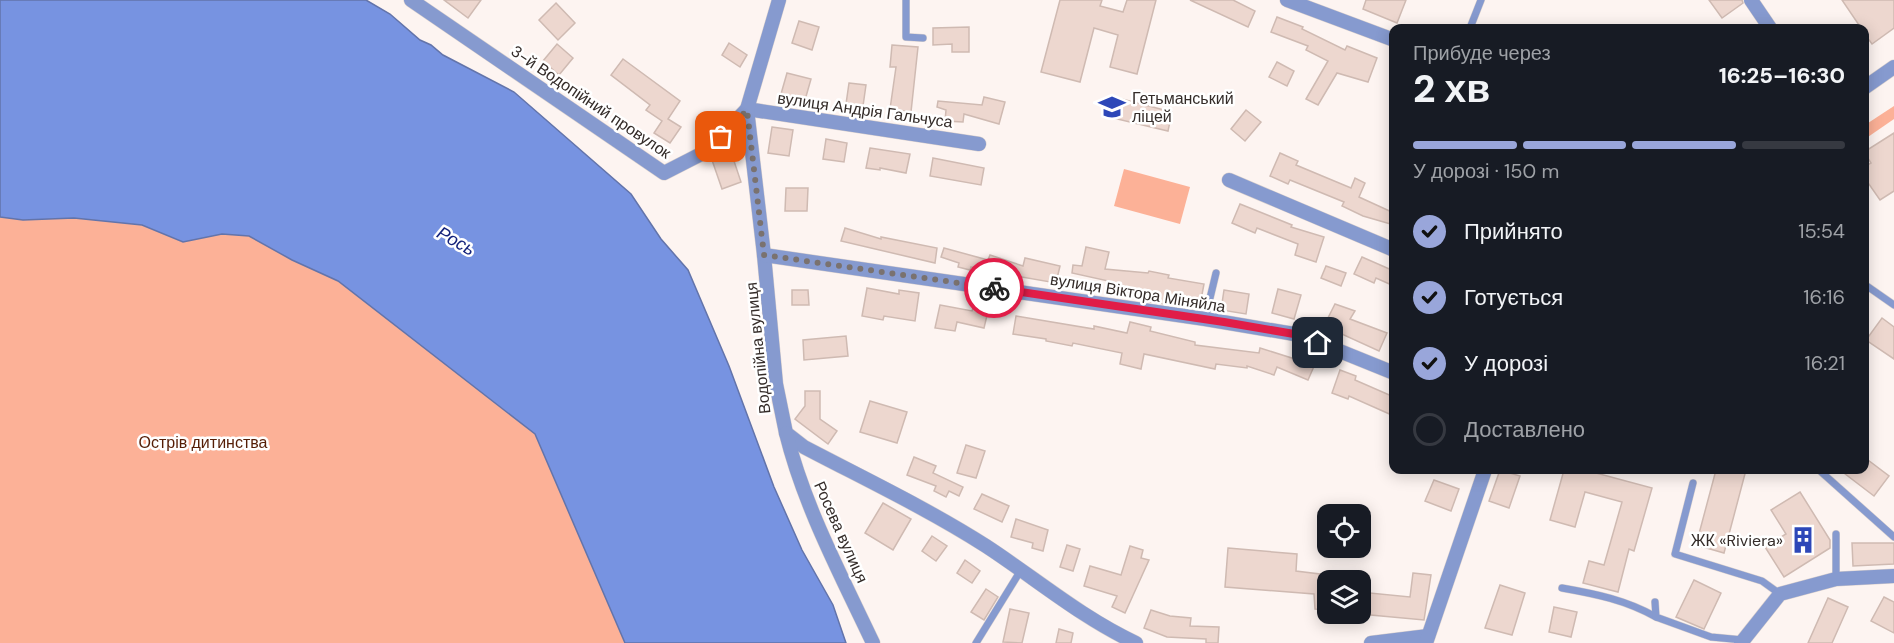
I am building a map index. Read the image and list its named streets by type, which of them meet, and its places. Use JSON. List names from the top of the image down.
{
  "streets": {
    "street": [
      "3-й Водопійний провулок",
      "вулиця Андрія Гальчуса",
      "вулиця Віктора Міняйла",
      "Водопійна вулиця",
      "Росева вулиця"
    ]
  },
  "crossings": [
    ["3-й Водопійний провулок", "вулиця Андрія Гальчуса"],
    ["3-й Водопійний провулок", "Водопійна вулиця"],
    ["вулиця Андрія Гальчуса", "Водопійна вулиця"],
    ["вулиця Віктора Міняйла", "Водопійна вулиця"],
    ["Водопійна вулиця", "Росева вулиця"]
  ],
  "water": ["Рось"],
  "parks": ["Острів дитинства"],
  "places": {
    "school or university": ["Гетьманський ліцей"],
    "building": ["ЖК «Riviera»"]
  },
  "page": {
    "heading": ["2 хв", "Прибуде через", "16:25–16:30"],
    "bar": "У дорозі · 150 m",
    "list": [
      ["Прийнято", "15:54"],
      ["Готується", "16:16"],
      ["У дорозі", "16:21"],
      "Доставлено"
    ]
  }
}
